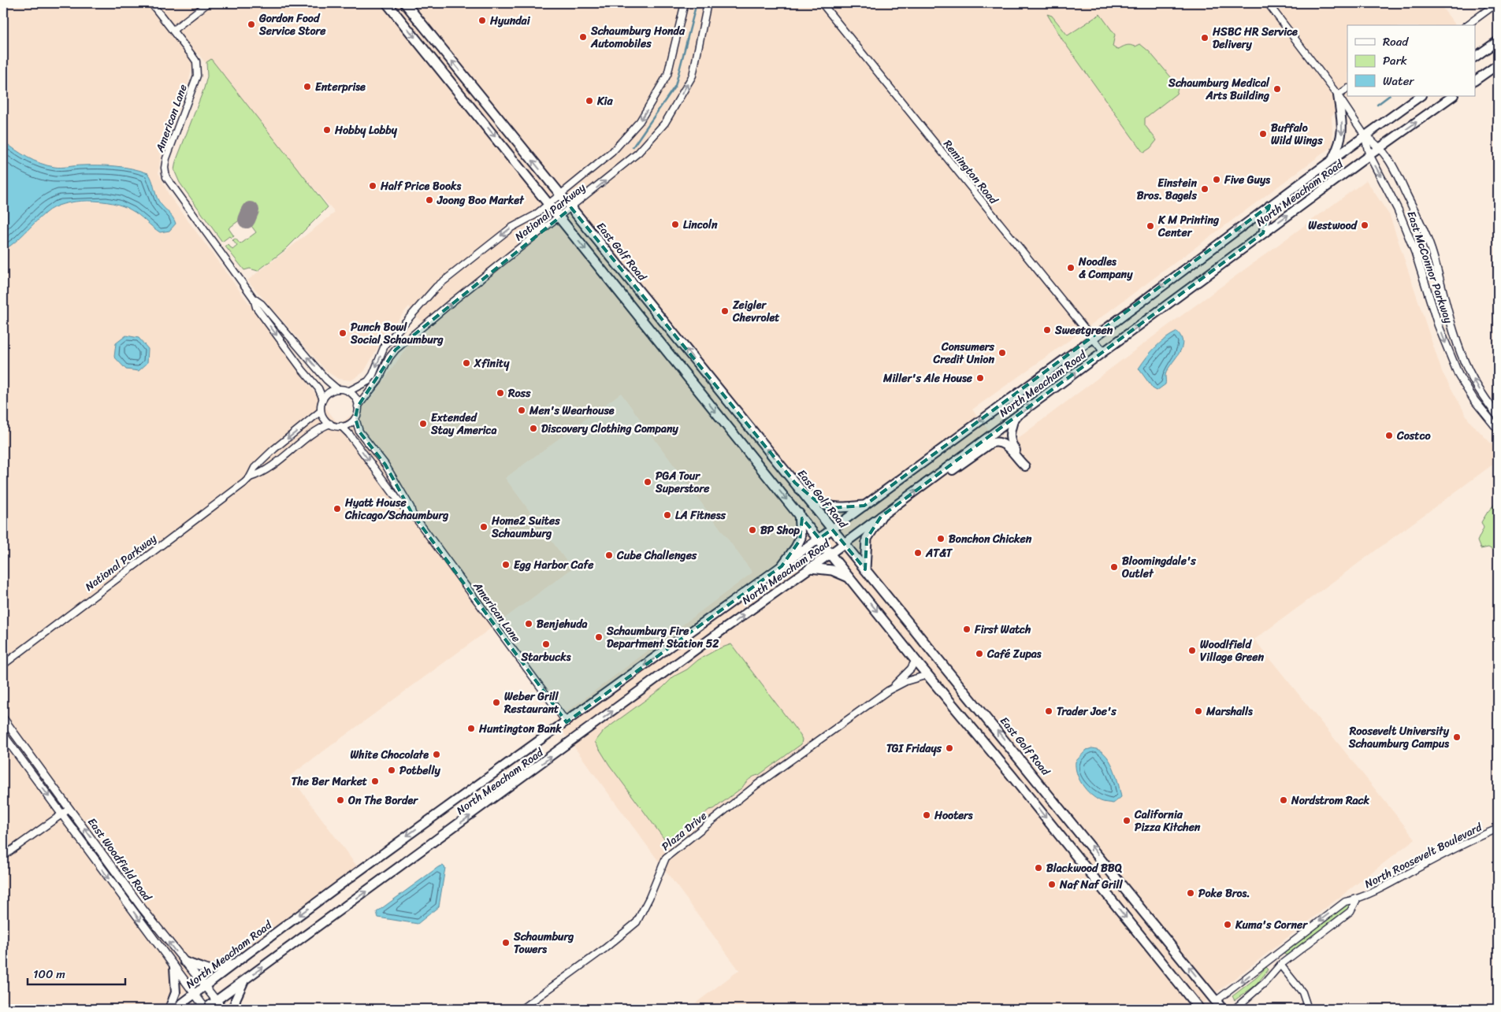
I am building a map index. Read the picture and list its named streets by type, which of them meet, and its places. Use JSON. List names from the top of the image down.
{
  "streets": {
    "main road": ["North Meacham Road", "East Golf Road"],
    "street": [
      "American Lane",
      "Remington Road",
      "National Parkway",
      "East McConnor Parkway",
      "Plaza Drive",
      "North Roosevelt Boulevard",
      "East Woodfield Road"
    ]
  },
  "crossings": [
    ["American Lane", "North Meacham Road"],
    ["American Lane", "National Parkway"],
    ["Remington Road", "North Meacham Road"],
    ["North Meacham Road", "East Golf Road"],
    ["North Meacham Road", "East McConnor Parkway"],
    ["North Meacham Road", "East Woodfield Road"],
    ["National Parkway", "East Golf Road"],
    ["East Golf Road", "North Roosevelt Boulevard"]
  ],
  "places": [
    "Hyundai",
    "Gordon Food Service Store",
    "Schaumburg Honda Automobiles",
    "HSBC HR Service Delivery",
    "Enterprise",
    "Schaumburg Medical Arts Building",
    "Kia",
    "Hobby Lobby",
    "Buffalo Wild Wings",
    "Five Guys",
    "Half Price Books",
    "Einstein Bros. Bagels",
    "Joong Boo Market",
    "Lincoln",
    "Westwood",
    "K M Printing Center",
    "Noodles & Company",
    "Zeigler Chevrolet",
    "Sweetgreen",
    "Punch Bowl Social Schaumburg",
    "Consumers Credit Union",
    "Xfinity",
    "Miller's Ale House",
    "Ross",
    "Men's Wearhouse",
    "Extended Stay America",
    "Discovery Clothing Company",
    "Costco",
    "PGA Tour Superstore",
    "Hyatt House Chicago/Schaumburg",
    "LA Fitness",
    "Home2 Suites Schaumburg",
    "BP Shop",
    "Bonchon Chicken",
    "AT&T",
    "Cube Challenges",
    "Egg Harbor Cafe",
    "Bloomingdale's Outlet",
    "Benjehuda",
    "First Watch",
    "Schaumburg Fire Department Station 52",
    "Starbucks",
    "Woodlfield Village Green",
    "Café Zupas",
    "Weber Grill Restaurant",
    "Trader Joe's",
    "Marshalls",
    "Huntington Bank",
    "Roosevelt University Schaumburg Campus",
    "TGI Fridays",
    "White Chocolate",
    "Potbelly",
    "The Ber Market",
    "On The Border",
    "Nordstrom Rack",
    "Hooters",
    "California Pizza Kitchen",
    "Blackwood BBQ",
    "Naf Naf Grill",
    "Poke Bros.",
    "Kuma's Corner",
    "Schaumburg Towers"
  ],
  "legend": ["Road", "Park", "Water"],
  "scale_bar": "100 m"
}
